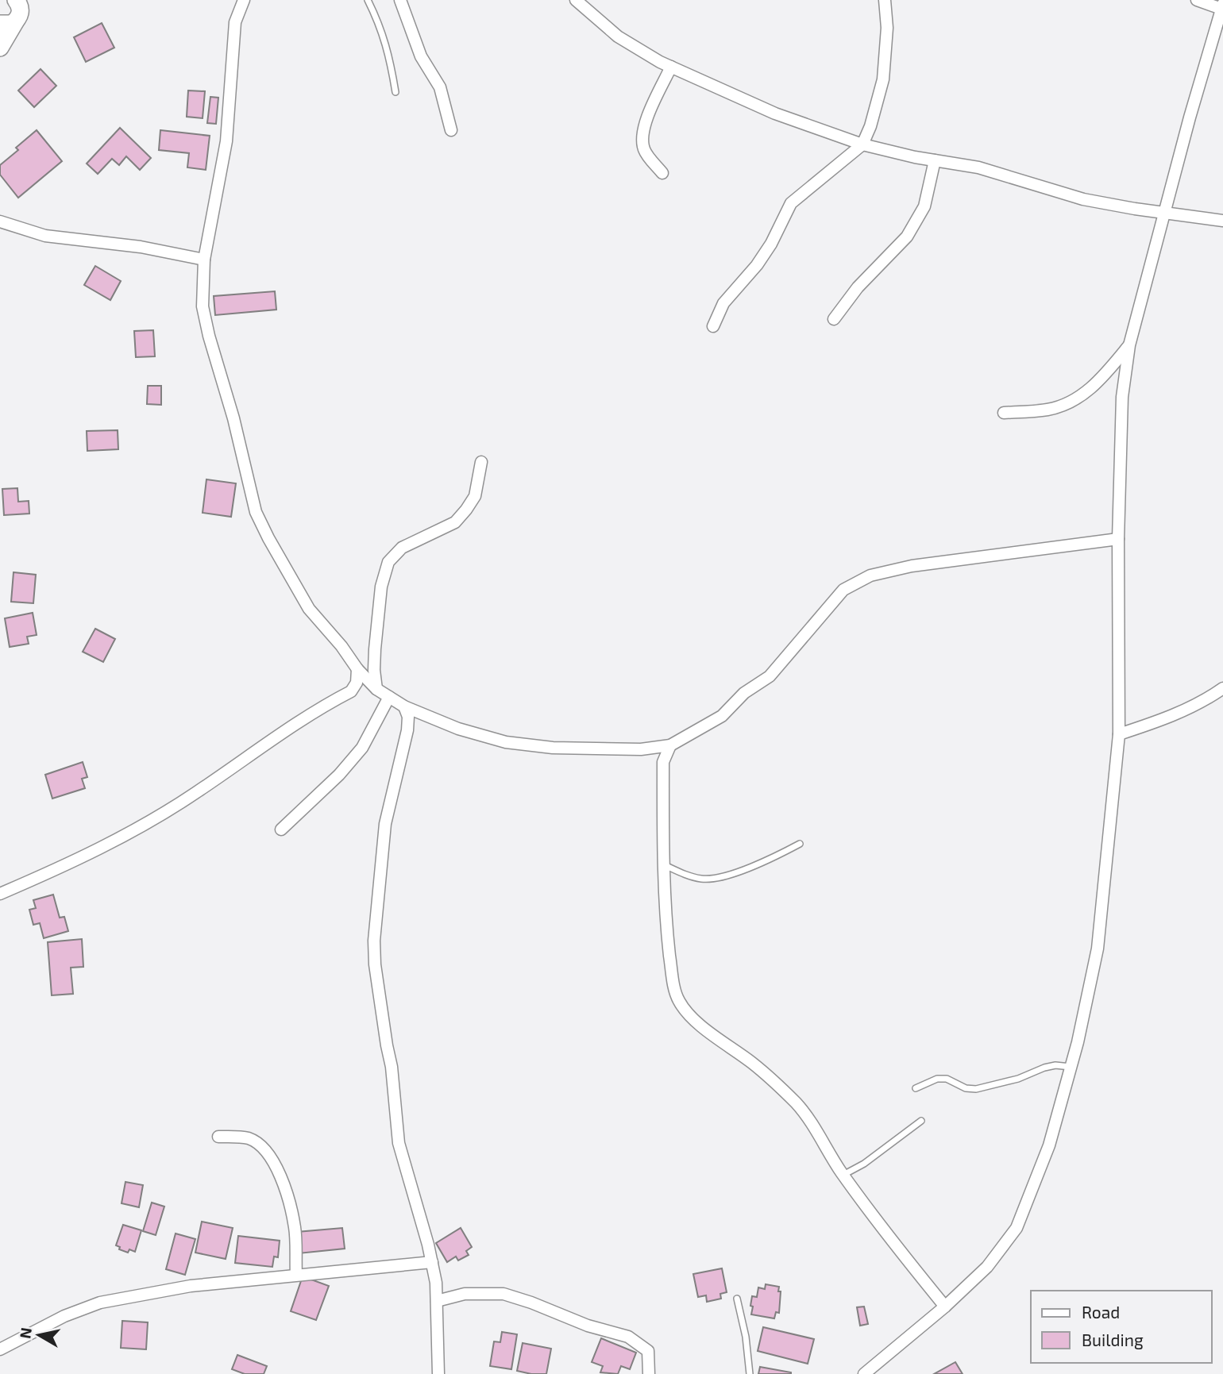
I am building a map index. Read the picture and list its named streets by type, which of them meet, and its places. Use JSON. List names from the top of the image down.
{
  "legend": ["Road", "Building"],
  "north": "left"
}
